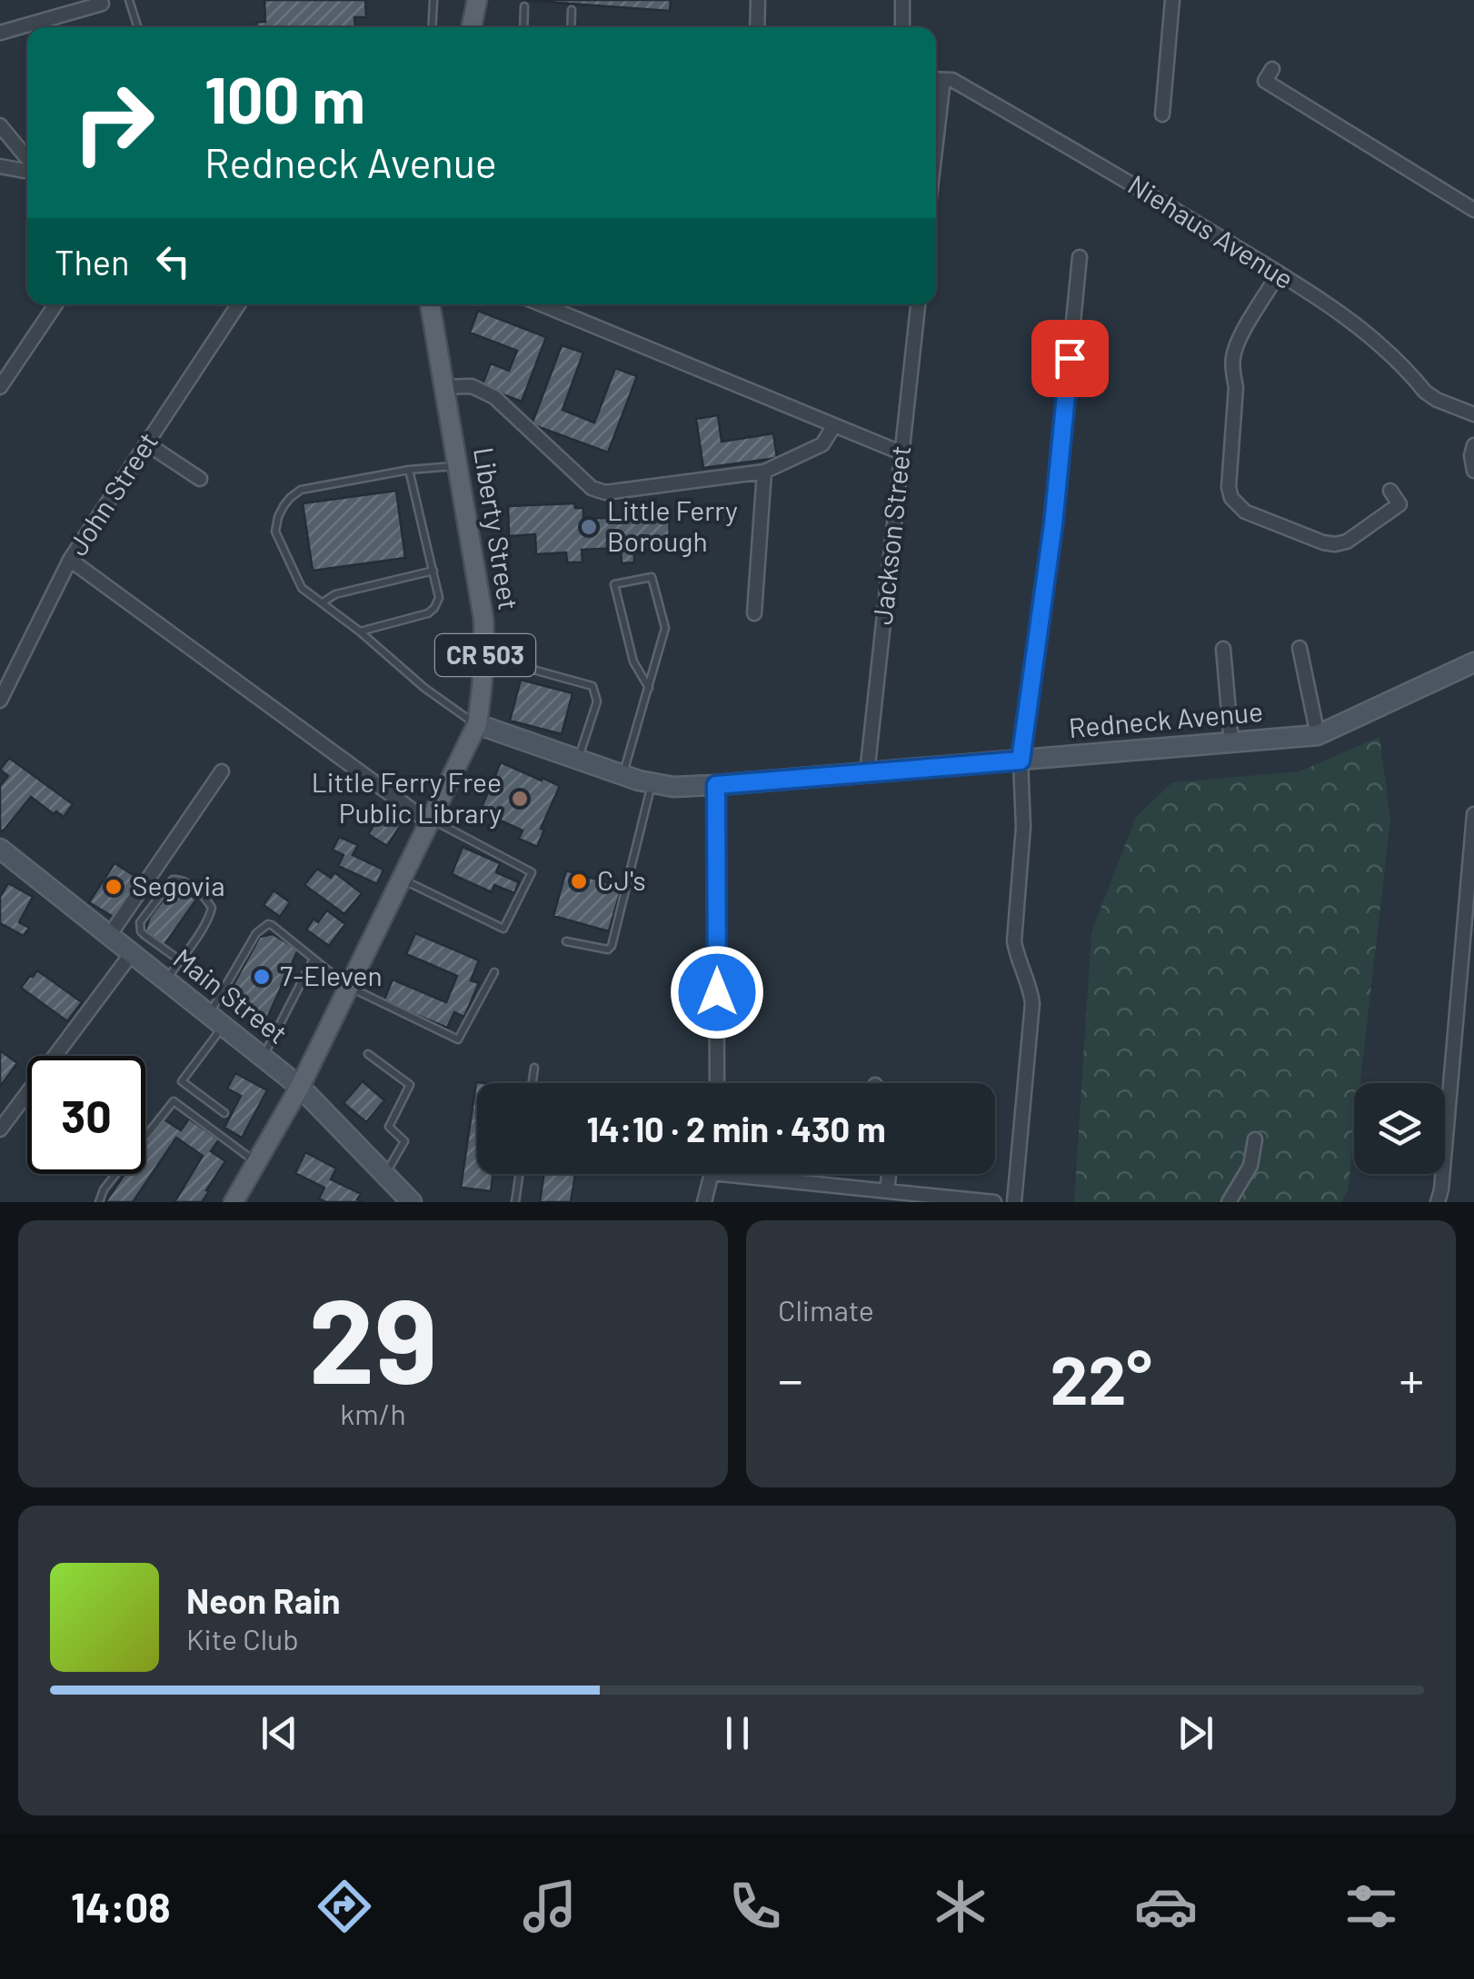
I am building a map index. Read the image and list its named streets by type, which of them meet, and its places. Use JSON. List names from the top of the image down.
{
  "streets": {
    "main road": ["Liberty Street", "CR 503"],
    "street": [
      "Niehaus Avenue",
      "John Street",
      "Jackson Street",
      "Redneck Avenue",
      "Main Street"
    ]
  },
  "crossings": [
    ["Liberty Street", "Redneck Avenue"],
    ["Liberty Street", "Main Street"],
    ["Jackson Street", "Redneck Avenue"]
  ],
  "places": [
    "Little Ferry Borough",
    "Little Ferry Free Public Library",
    "CJ's",
    "Segovia",
    "7-Eleven"
  ],
  "page": {
    "turn": ["100 m", "Redneck Avenue"],
    "then": "Then",
    "limit": "30",
    "trip": "14:10 · 2 min · 430 m",
    "tile": [
      ["29", "km/h"],
      "Climate"
    ],
    "heat": ["−", "22°", "+"],
    "song": ["Neon Rain", "Kite Club"],
    "tabs": "14:08"
  }
}
